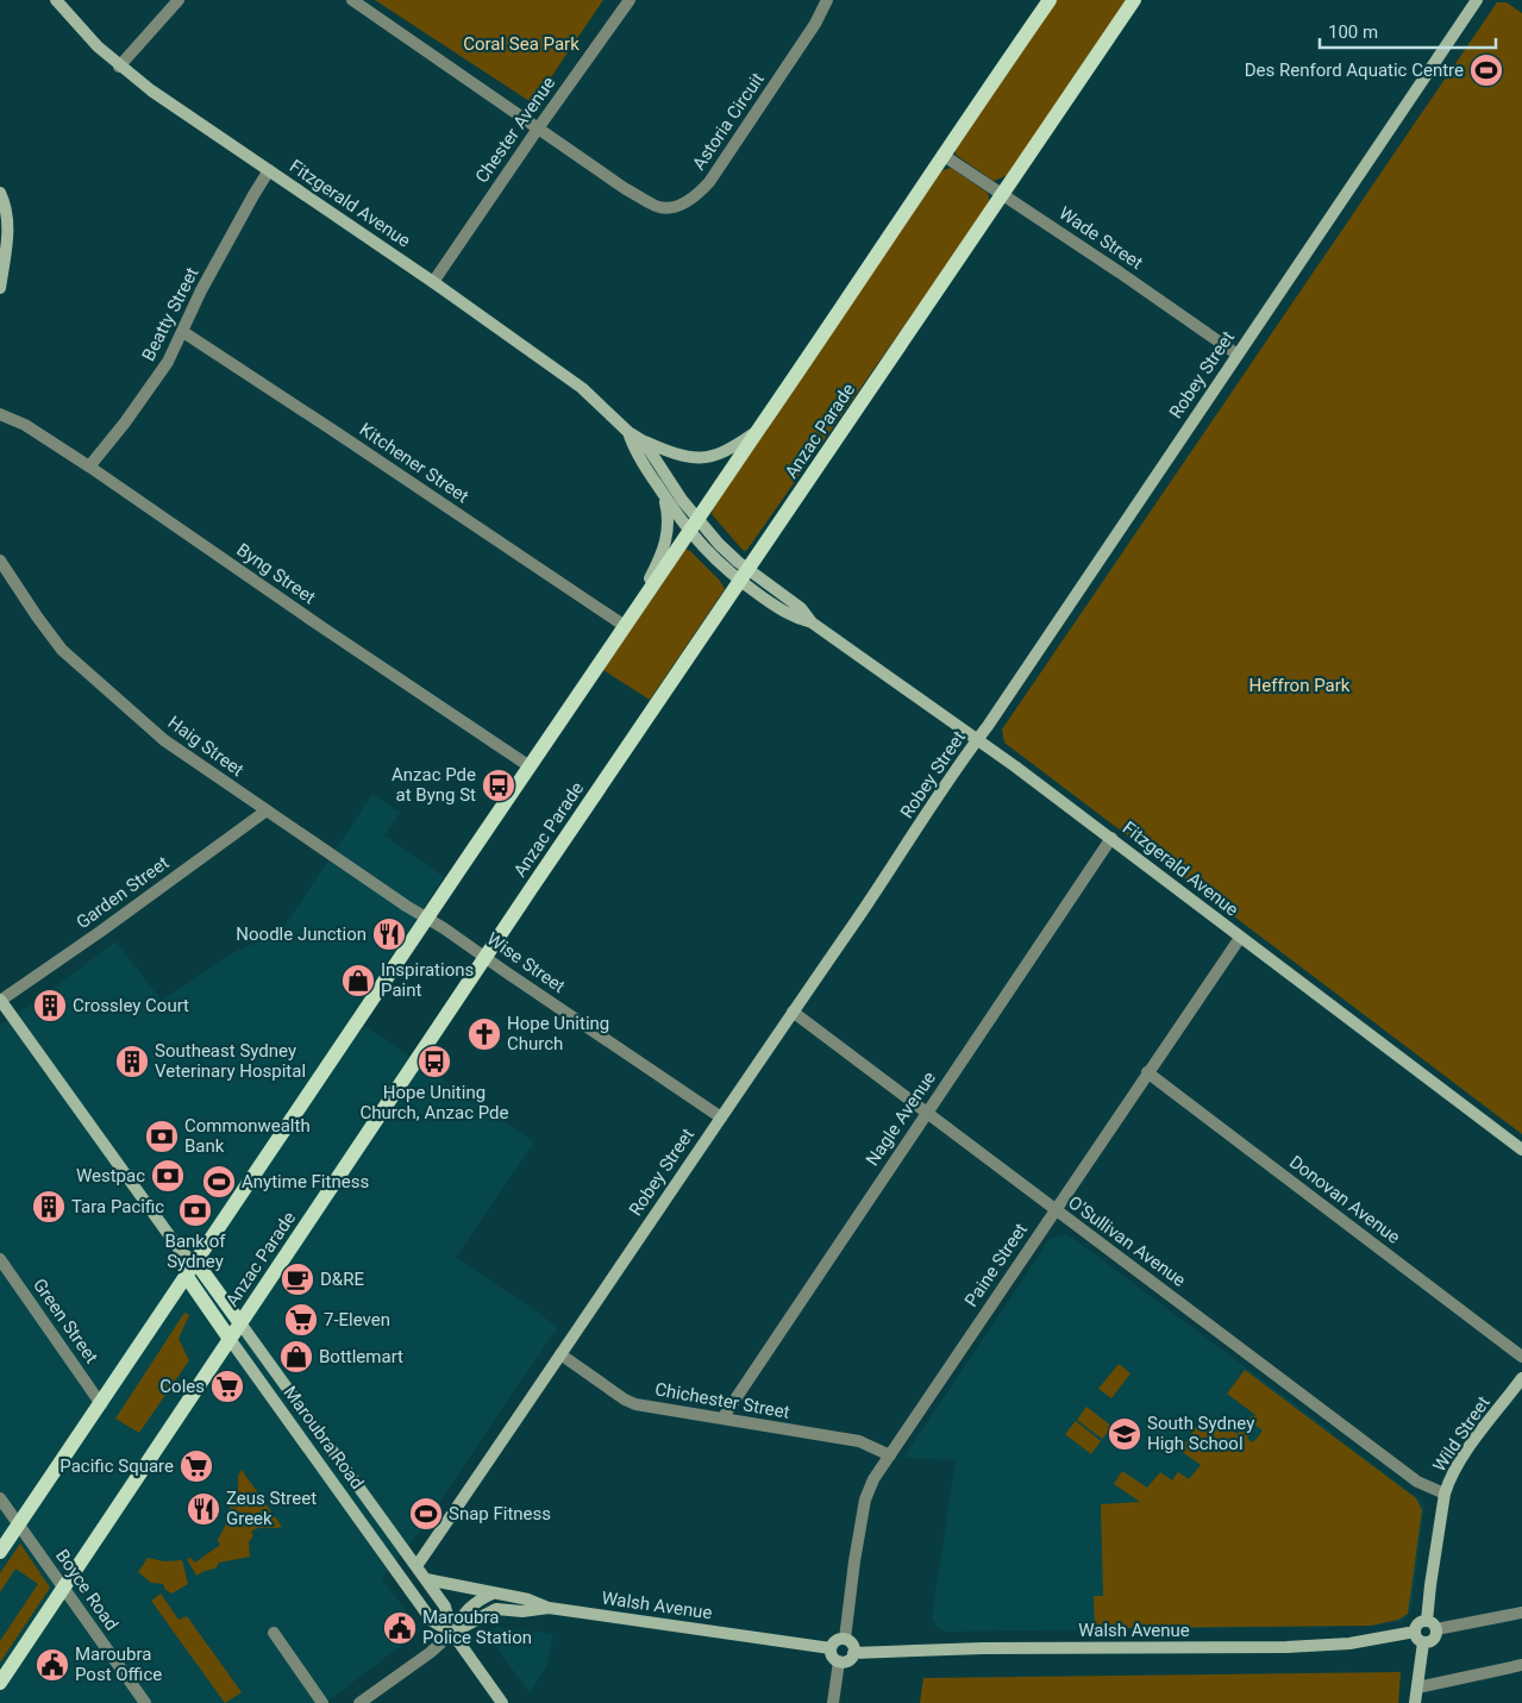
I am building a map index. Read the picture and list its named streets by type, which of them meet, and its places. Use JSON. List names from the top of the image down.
{
  "streets": {
    "main road": ["Anzac Parade", "Maroubra Road"],
    "street": [
      "Astoria Circuit",
      "Chester Avenue",
      "Fitzgerald Avenue",
      "Wade Street",
      "Beatty Street",
      "Robey Street",
      "Kitchener Street",
      "Byng Street",
      "Haig Street",
      "Garden Street",
      "Wise Street",
      "Nagle Avenue",
      "Donovan Avenue",
      "O'Sullivan Avenue",
      "Paine Street",
      "Green Street",
      "Chichester Street",
      "Wild Street",
      "Boyce Road",
      "Walsh Avenue"
    ]
  },
  "crossings": [
    ["Astoria Circuit", "Chester Avenue"],
    ["Chester Avenue", "Fitzgerald Avenue"],
    ["Fitzgerald Avenue", "Beatty Street"],
    ["Fitzgerald Avenue", "Robey Street"],
    ["Fitzgerald Avenue", "Anzac Parade"],
    ["Fitzgerald Avenue", "Nagle Avenue"],
    ["Fitzgerald Avenue", "Paine Street"],
    ["Wade Street", "Robey Street"],
    ["Wade Street", "Anzac Parade"],
    ["Beatty Street", "Kitchener Street"],
    ["Beatty Street", "Byng Street"],
    ["Robey Street", "Wise Street"],
    ["Robey Street", "O'Sullivan Avenue"],
    ["Robey Street", "Chichester Street"],
    ["Robey Street", "Maroubra Road"],
    ["Anzac Parade", "Wise Street"],
    ["Anzac Parade", "Maroubra Road"],
    ["Anzac Parade", "Boyce Road"],
    ["Haig Street", "Garden Street"],
    ["Haig Street", "Wise Street"],
    ["Garden Street", "Maroubra Road"],
    ["Nagle Avenue", "O'Sullivan Avenue"],
    ["Nagle Avenue", "Chichester Street"],
    ["Donovan Avenue", "Paine Street"],
    ["O'Sullivan Avenue", "Paine Street"],
    ["O'Sullivan Avenue", "Wild Street"],
    ["Paine Street", "Chichester Street"],
    ["Paine Street", "Walsh Avenue"],
    ["Wild Street", "Walsh Avenue"],
    ["Maroubra Road", "Walsh Avenue"]
  ],
  "parks": ["Coral Sea Park", "Heffron Park"],
  "places": {
    "sports": ["Des Renford Aquatic Centre", "Anytime Fitness", "Snap Fitness"],
    "bus stop": ["Anzac Pde at Byng St", "Hope Uniting Church, Anzac Pde"],
    "restaurant": ["Noodle Junction", "Zeus Street Greek"],
    "shop": ["Inspirations Paint", "Bottlemart"],
    "building": ["Crossley Court", "Southeast Sydney Veterinary Hospital", "Tara Pacific"],
    "church": ["Hope Uniting Church"],
    "bank": ["Commonwealth Bank", "Westpac", "Bank of Sydney"],
    "cafe": ["D&RE"],
    "supermarket": ["7-Eleven", "Coles", "Pacific Square"],
    "school or university": ["South Sydney High School"],
    "public building": ["Maroubra Police Station", "Maroubra Post Office"]
  },
  "scale_bar": "100 m"
}
